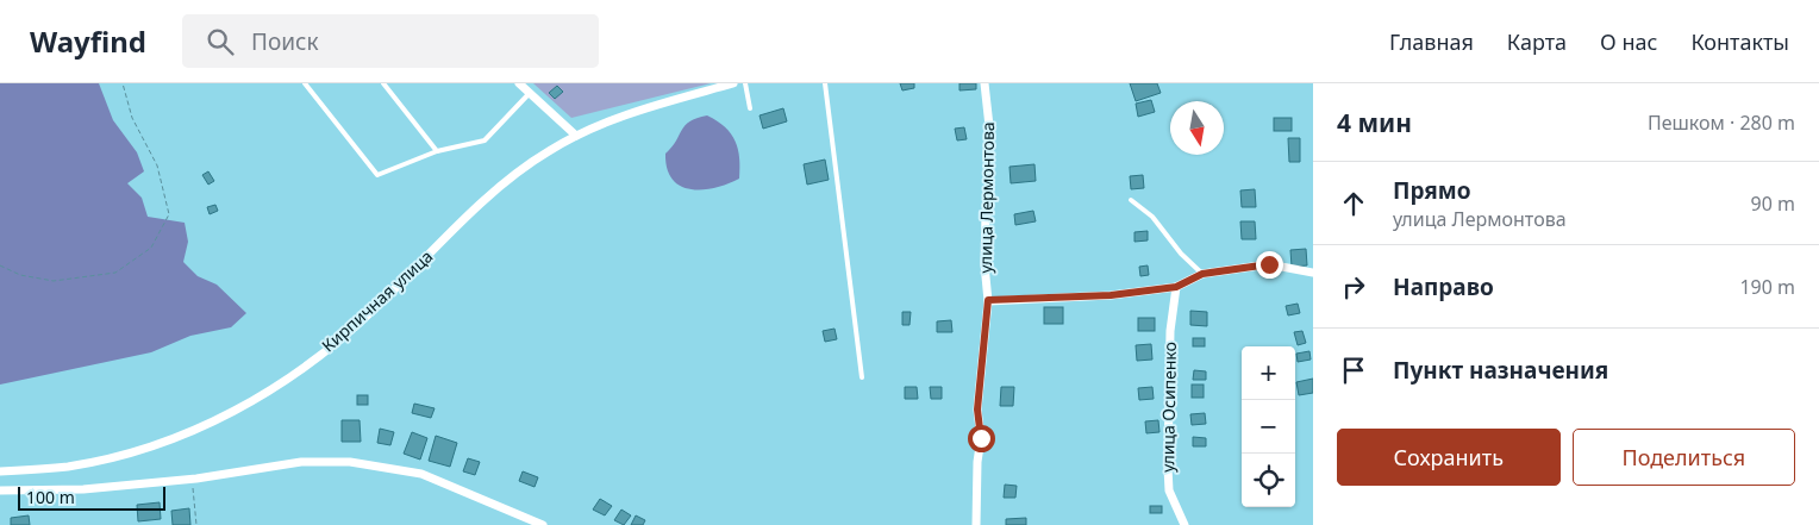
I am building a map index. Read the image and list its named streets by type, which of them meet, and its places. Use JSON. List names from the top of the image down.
{
  "streets": {
    "street": ["улица Лермонтова", "Кирпичная улица", "улица Осипенко"]
  },
  "scale_bar": "100 m",
  "north": "bottom",
  "page": {
    "header": "Wayfind",
    "search": "Поиск",
    "nav": [
      "Главная",
      "Карта",
      "О нас",
      "Контакты"
    ],
    "heading": ["4 мин", "Пешком · 280 m"],
    "list": [
      ["Прямо", "улица Лермонтова", "90 m"],
      ["Направо", "190 m"],
      "Пункт назначения"
    ],
    "map_buttons": ["+", "−"],
    "buttons": ["Сохранить", "Поделиться"],
    "scale": "100 m"
  }
}
